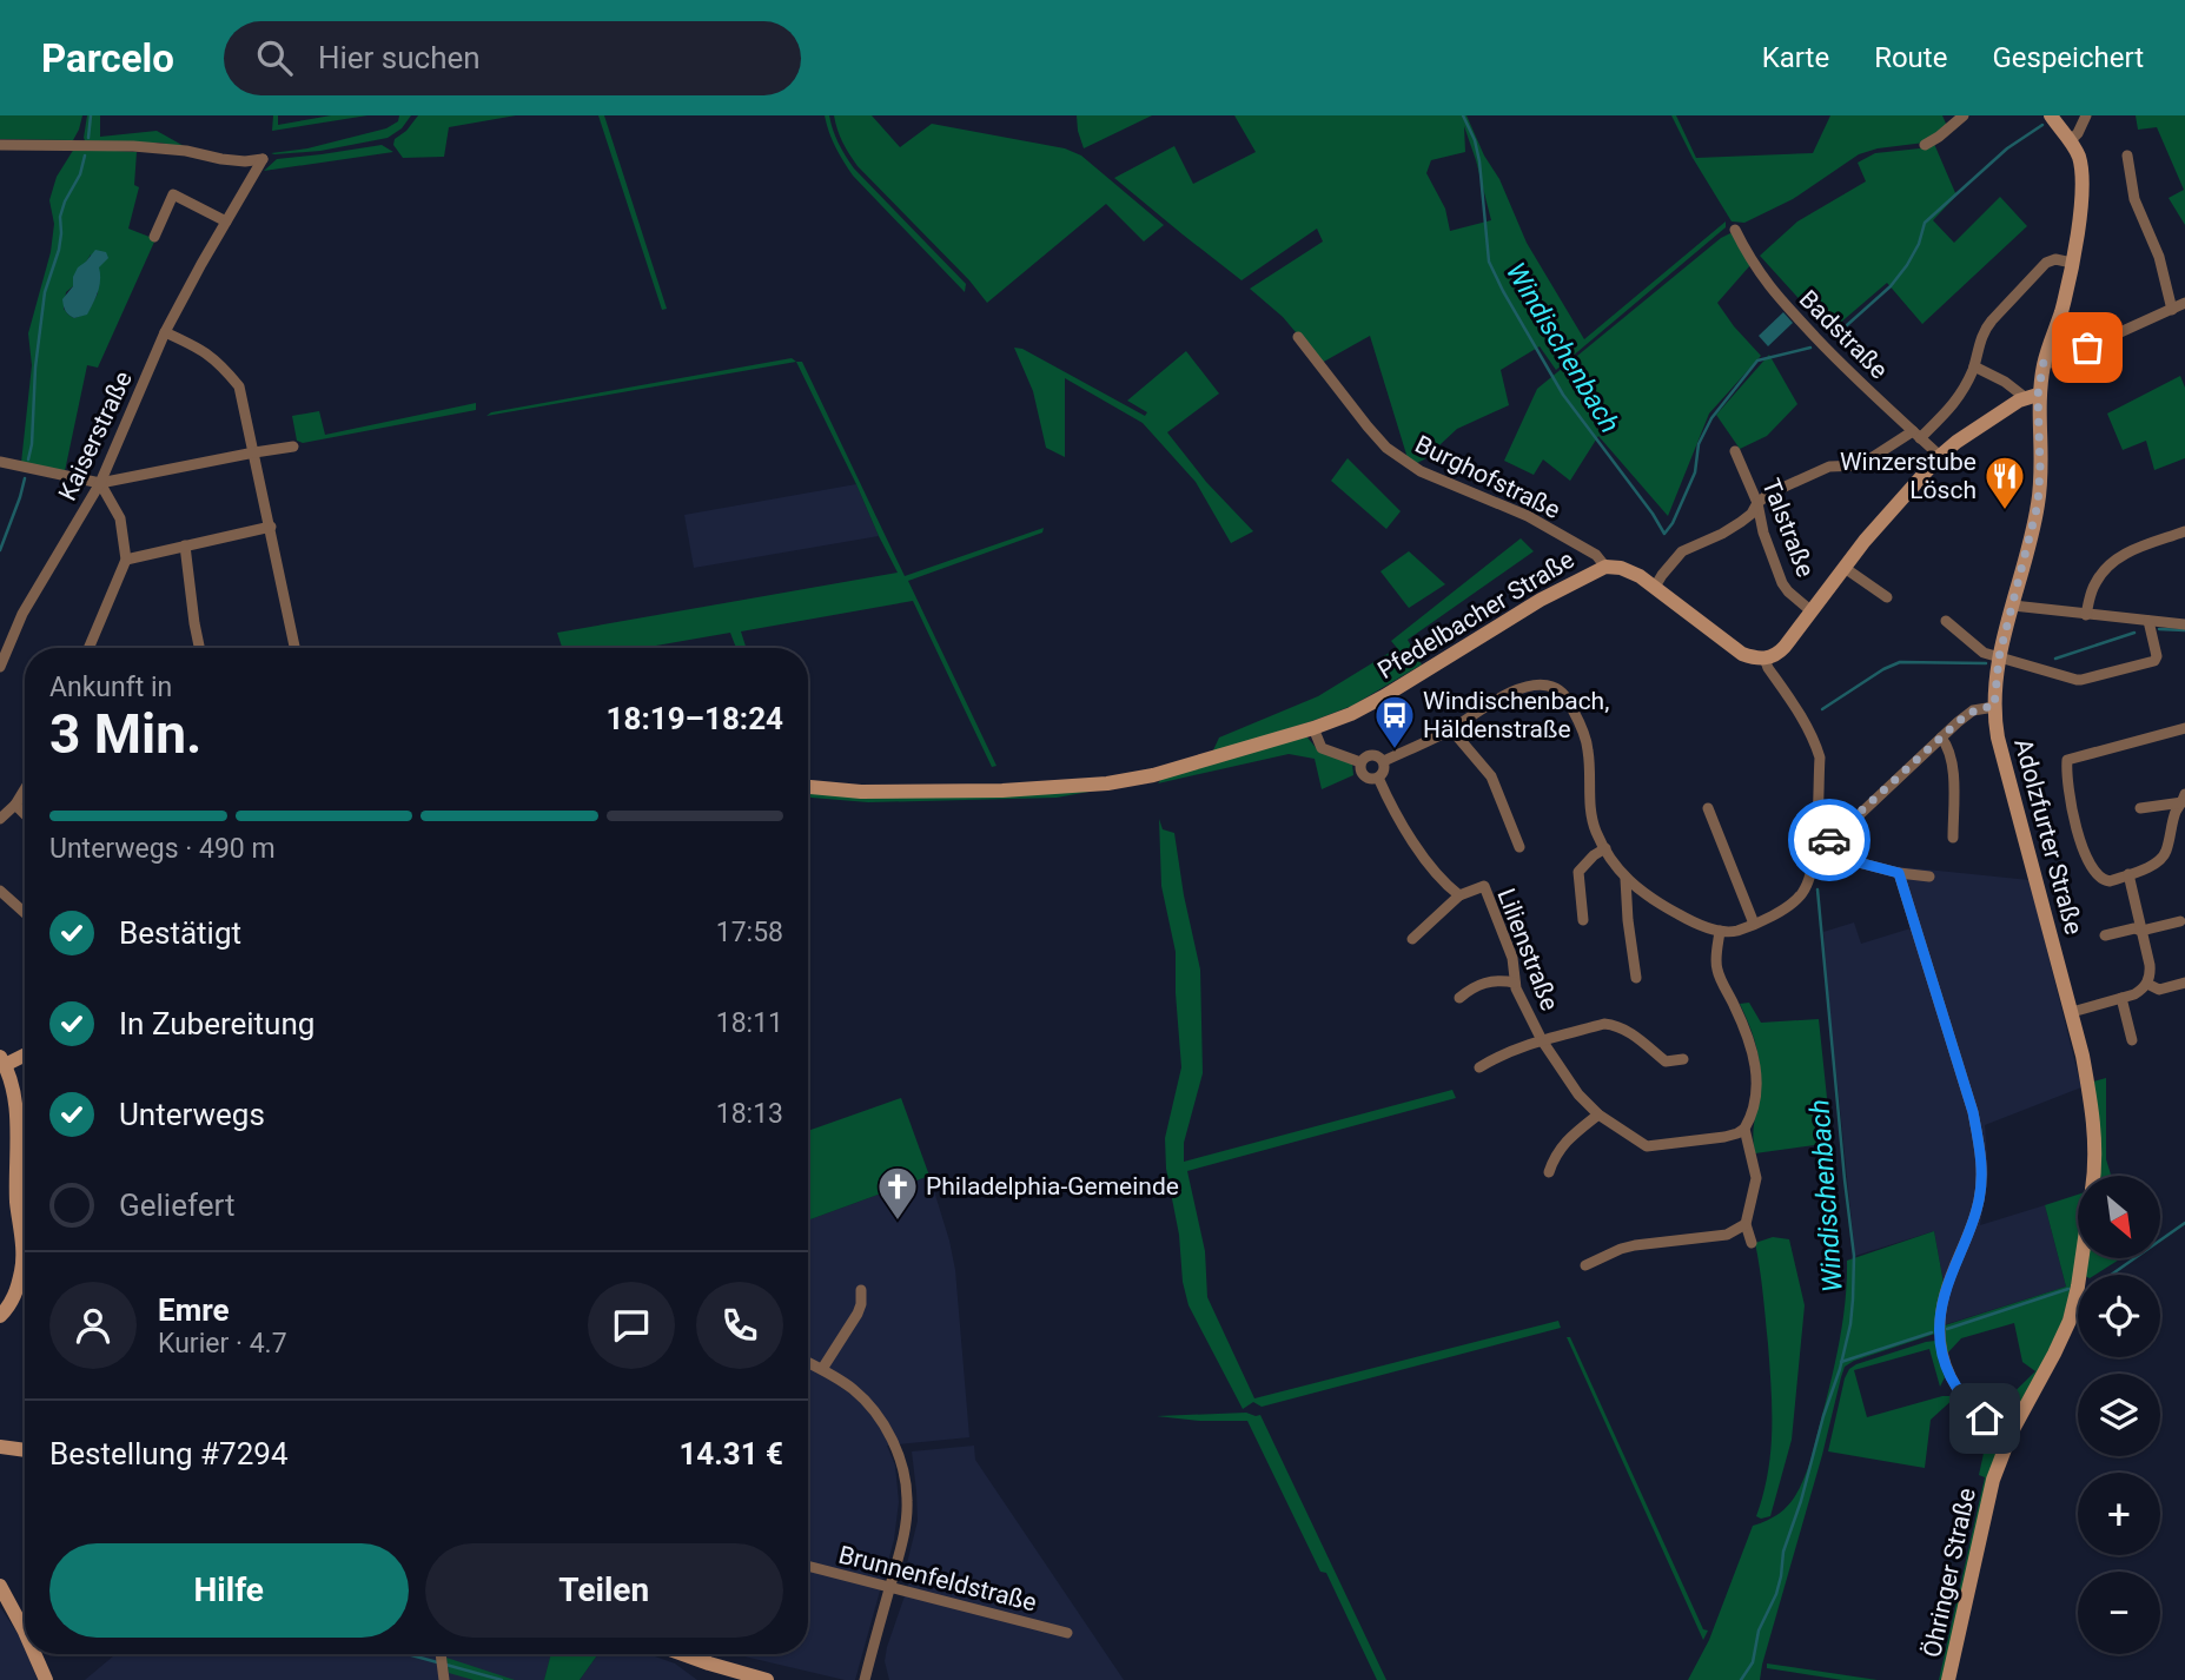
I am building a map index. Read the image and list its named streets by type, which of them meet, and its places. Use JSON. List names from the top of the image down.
{
  "streets": {
    "main road": ["Pfedelbacher Straße", "Adolzfurter Straße", "Öhringer Straße"],
    "street": [
      "Badstraße",
      "Kaiserstraße",
      "Burghofstraße",
      "Talstraße",
      "Lilienstraße",
      "Brunnenfeldstraße"
    ]
  },
  "crossings": [
    ["Burghofstraße", "Pfedelbacher Straße"],
    ["Pfedelbacher Straße", "Lilienstraße"],
    ["Adolzfurter Straße", "Öhringer Straße"]
  ],
  "water": ["Windischenbach"],
  "places": {
    "restaurant": ["Winzerstube Lösch"],
    "bus stop": ["Windischenbach, Häldenstraße"],
    "church": ["Philadelphia-Gemeinde"]
  },
  "north": "bottom right",
  "page": {
    "header": "Parcelo",
    "search": "Hier suchen",
    "nav": ["Karte", "Route", "Gespeichert"],
    "heading": ["3 Min.", "Ankunft in", "18:19–18:24"],
    "panel": [
      "Emre",
      "Kurier · 4.7",
      "Bestellung #7294",
      "14.31 €"
    ],
    "bar": "Unterwegs · 490 m",
    "list": [
      ["Bestätigt", "17:58"],
      ["In Zubereitung", "18:11"],
      ["Unterwegs", "18:13"],
      "Geliefert"
    ],
    "map_buttons": ["+", "−"],
    "buttons": ["Hilfe", "Teilen"]
  }
}
